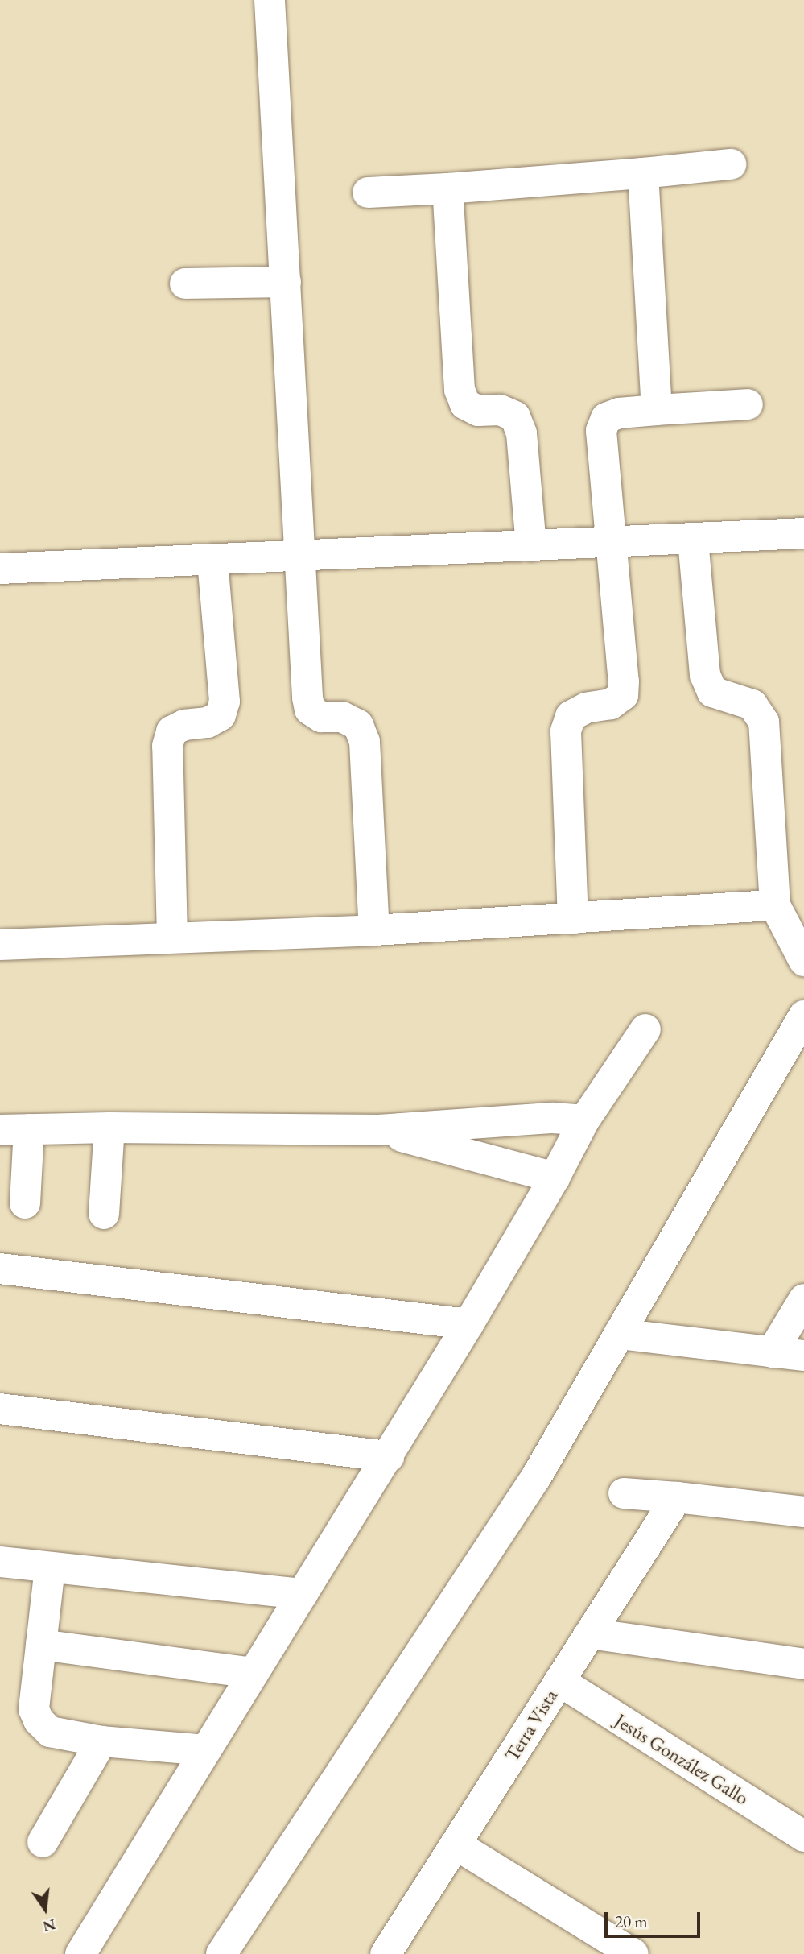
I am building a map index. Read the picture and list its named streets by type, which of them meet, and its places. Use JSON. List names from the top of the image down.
{
  "streets": {
    "street": ["Terra Vista", "Jesús González Gallo"]
  },
  "crossings": [
    ["Terra Vista", "Jesús González Gallo"]
  ],
  "scale_bar": "20 m",
  "north": "bottom"
}
